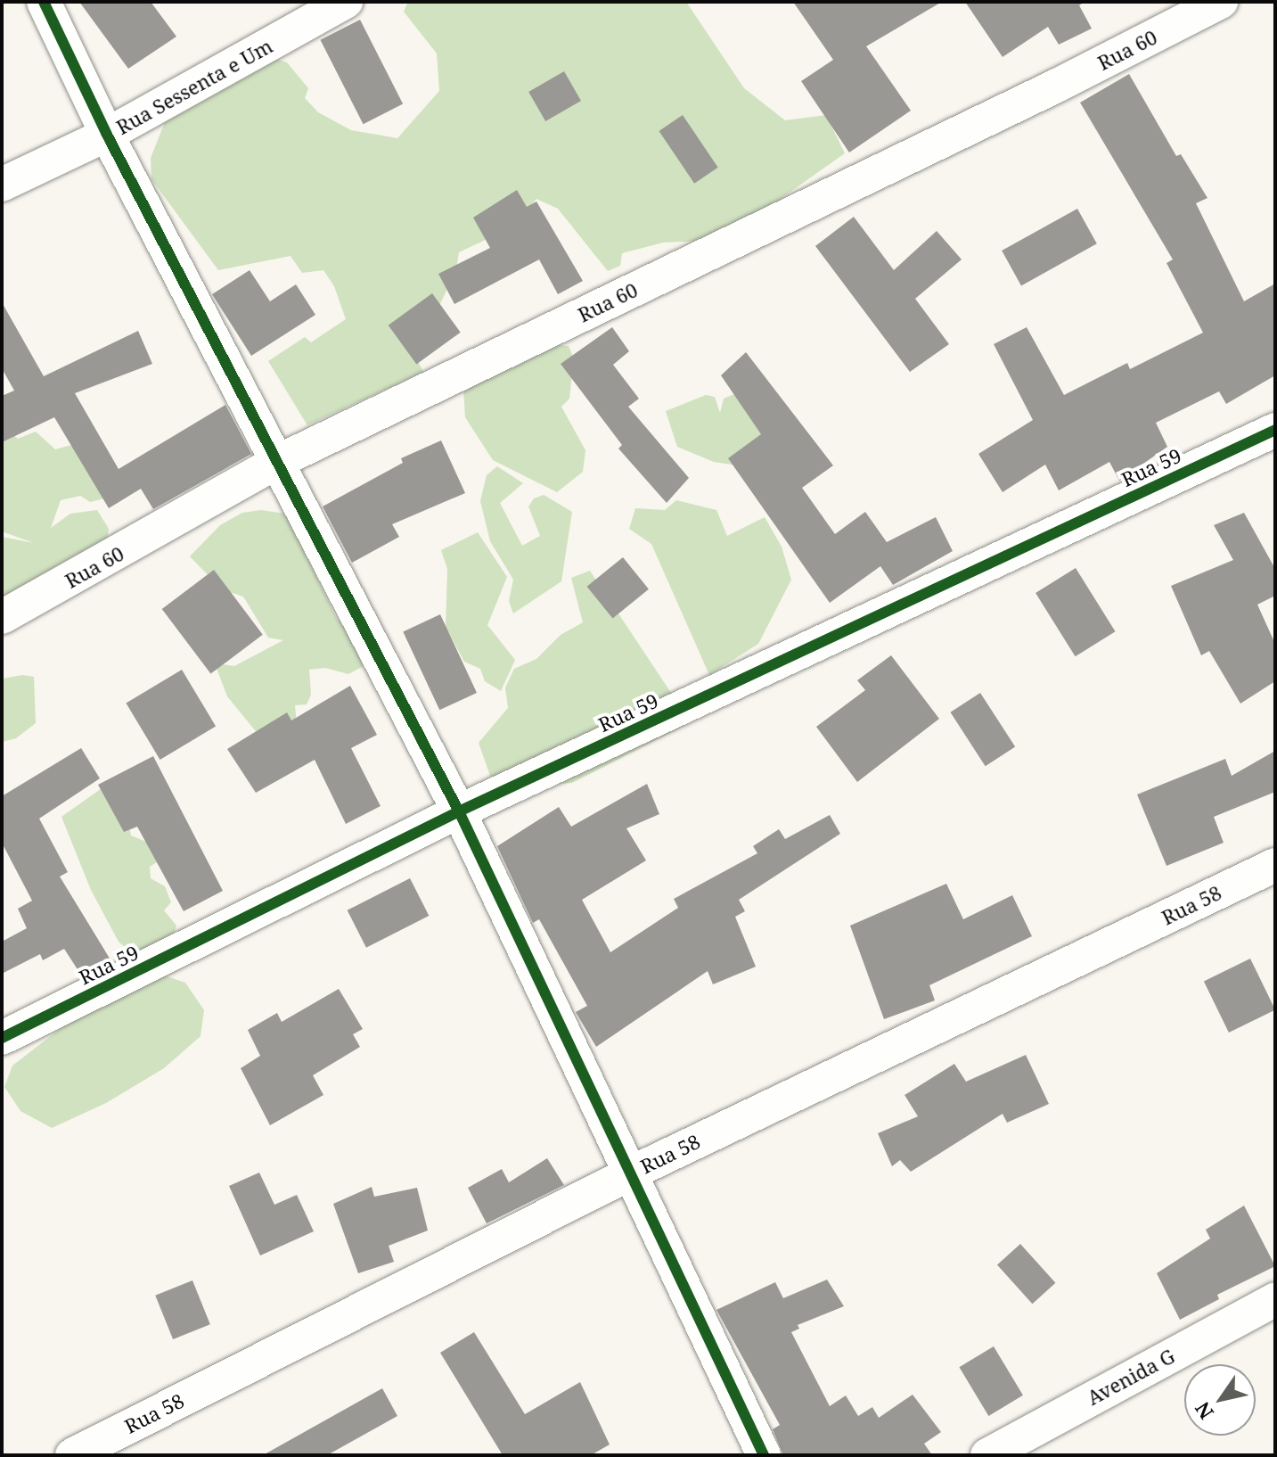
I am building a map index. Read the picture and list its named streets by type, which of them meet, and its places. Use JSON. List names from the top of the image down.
{
  "streets": {
    "street": [
      "Rua 60",
      "Rua Sessenta e Um",
      "Rua 59",
      "Rua 58",
      "Avenida G"
    ]
  },
  "north": "bottom left"
}
